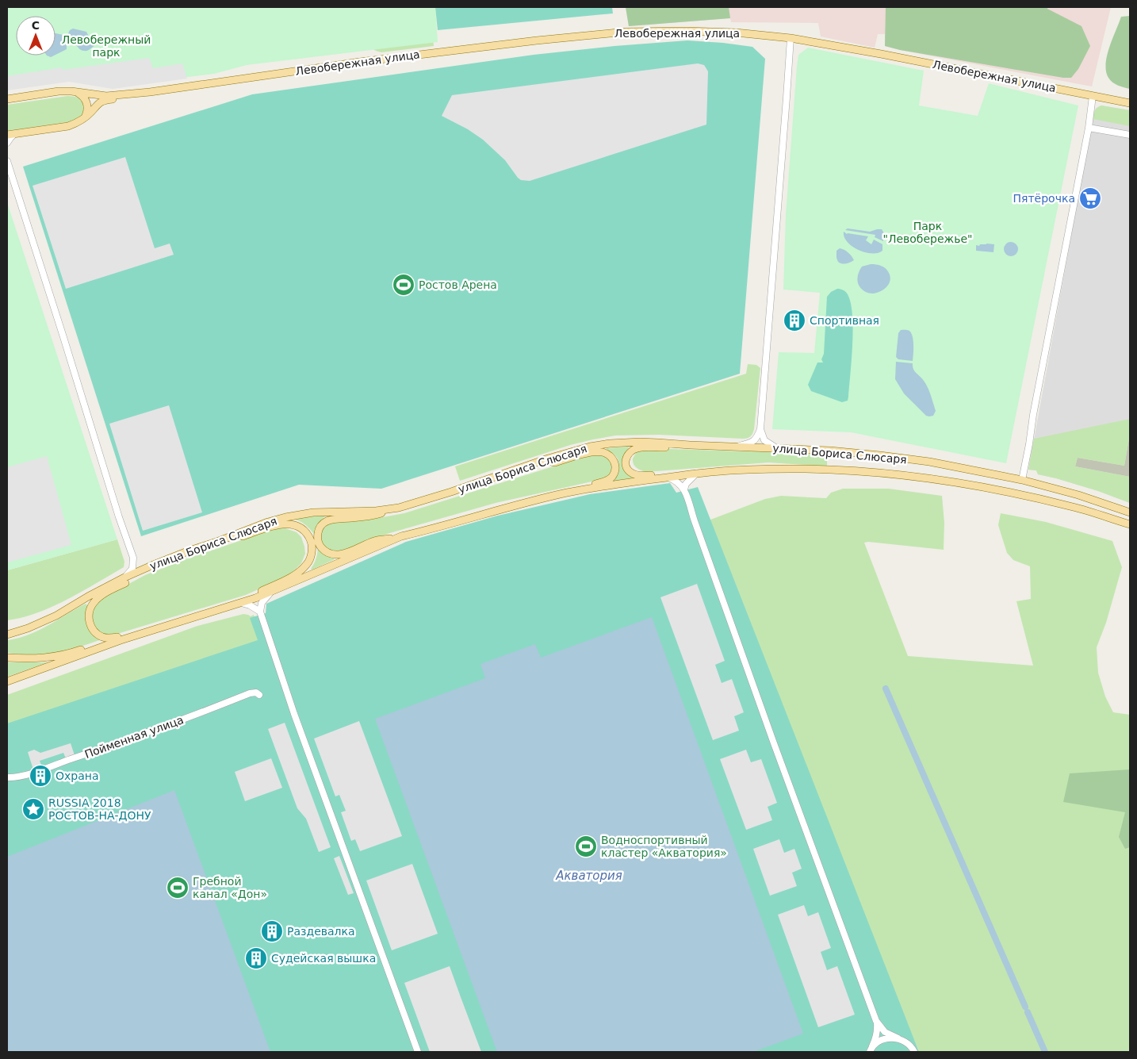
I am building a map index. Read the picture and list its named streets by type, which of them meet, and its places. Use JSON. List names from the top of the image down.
{
  "streets": {
    "main road": ["Левобережная улица", "улица Бориса Слюсаря"],
    "street": ["Пойменная улица"]
  },
  "water": ["Акватория"],
  "parks": ["Левобережный парк", "Парк \"Левобережье\""],
  "places": {
    "supermarket": ["Пятёрочка"],
    "sports": ["Ростов Арена", "Водноспортивный кластер «Акватория»", "Гребной канал «Дон»"],
    "building": [
      "Спортивная",
      "Охрана",
      "Раздевалка",
      "Судейская вышка"
    ],
    "place": ["RUSSIA 2018 РОСТОВ-НА-ДОНУ"]
  },
  "north": "top"
}
